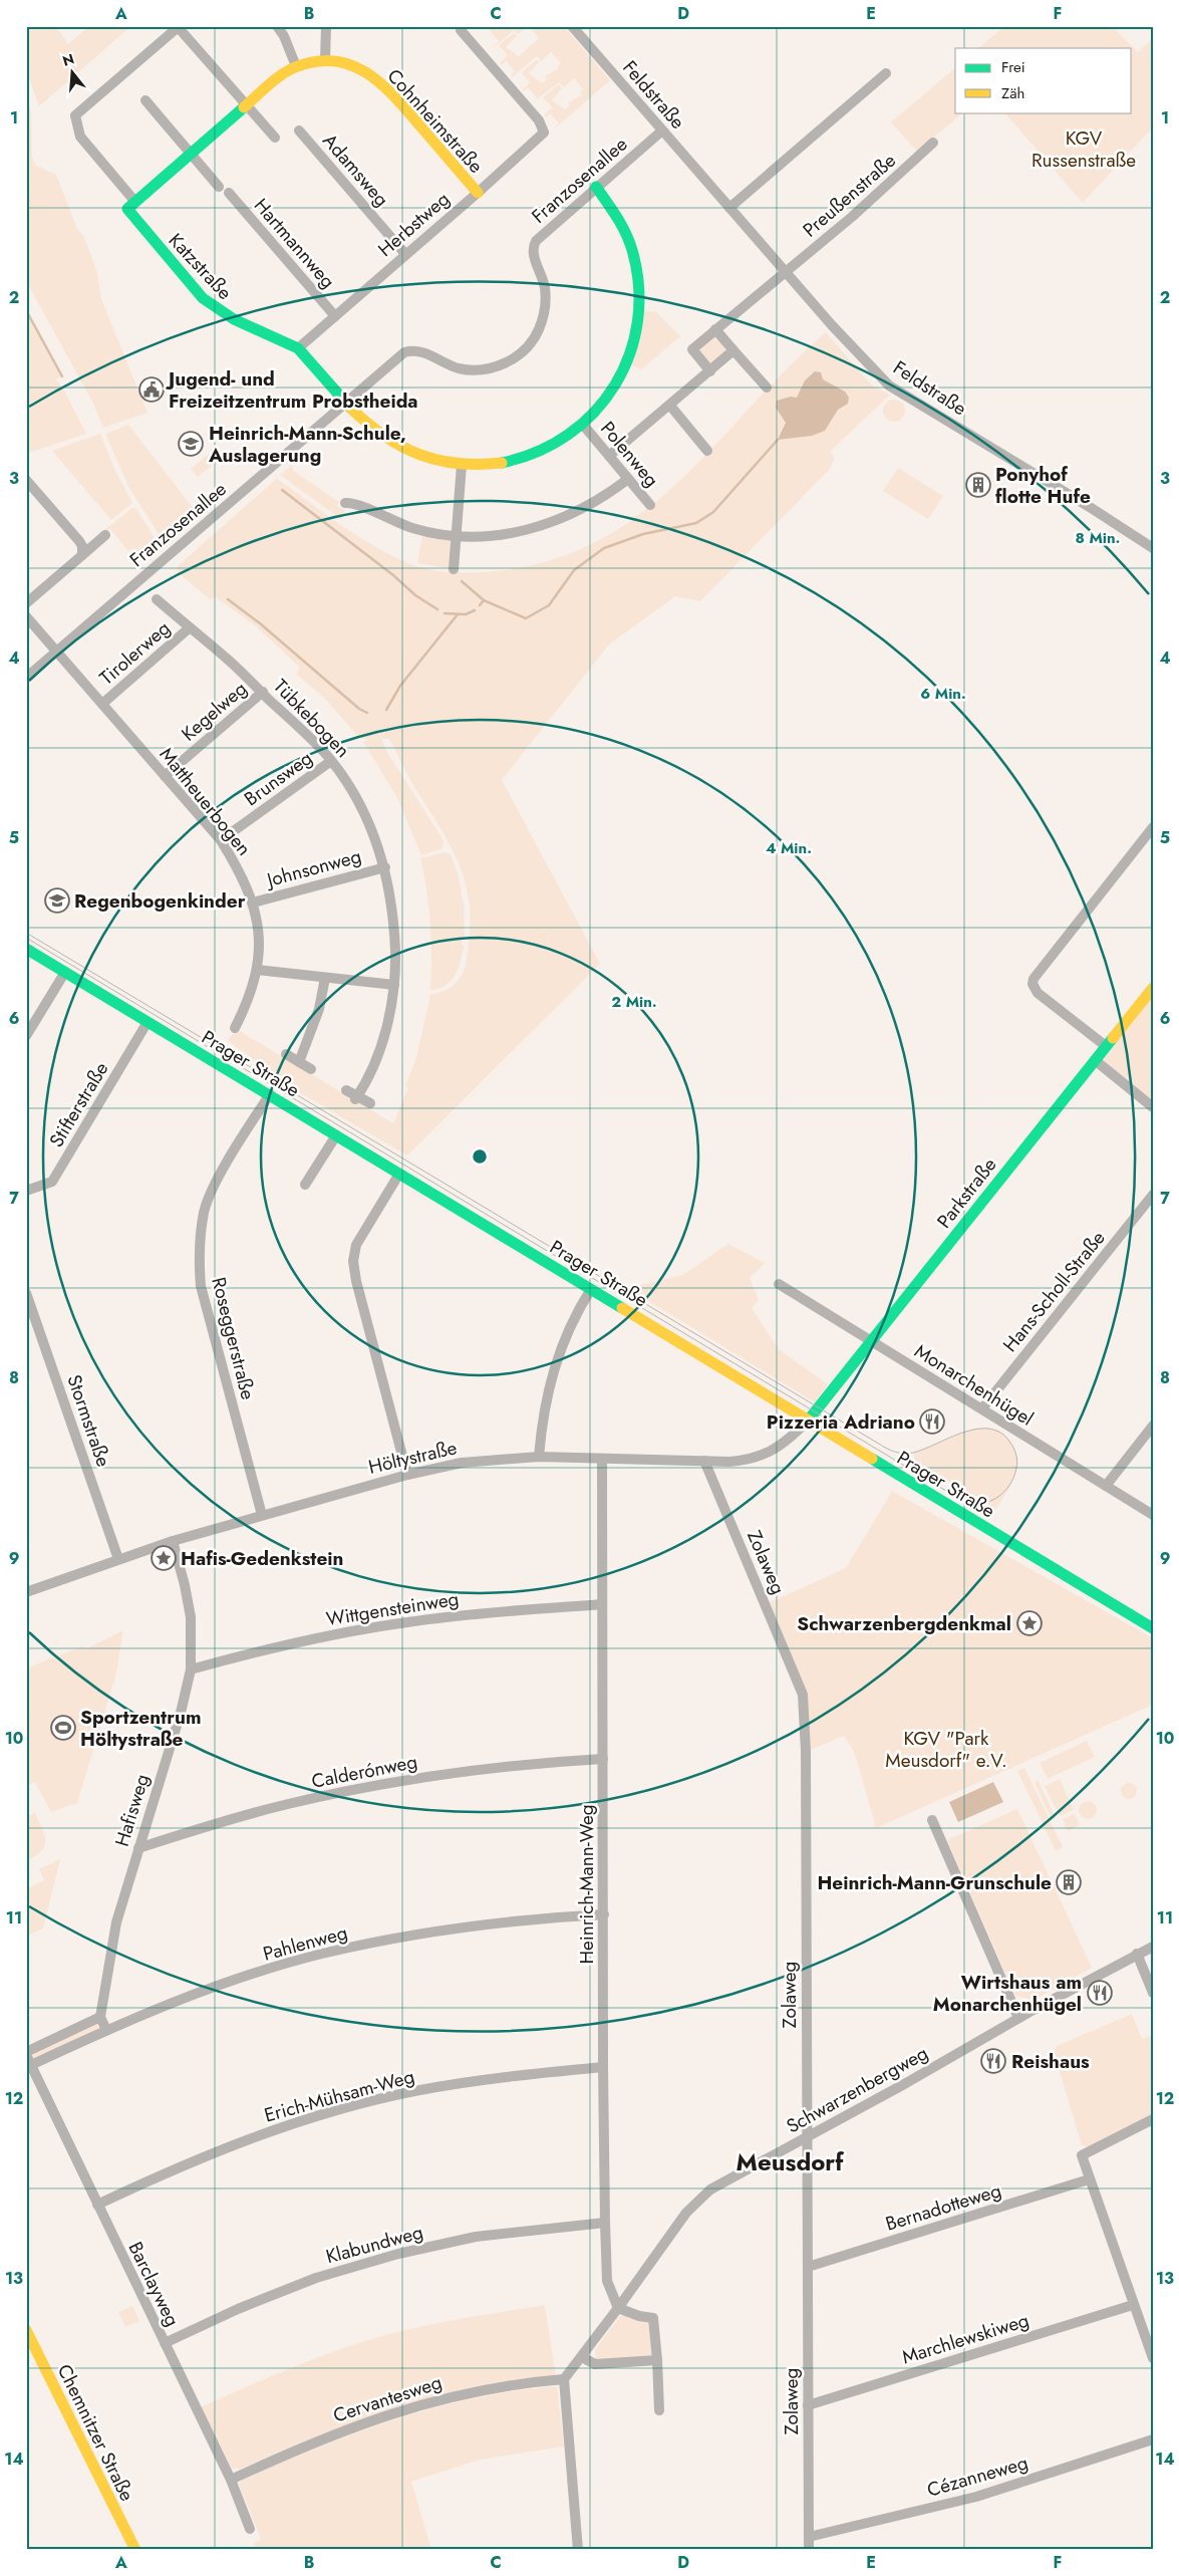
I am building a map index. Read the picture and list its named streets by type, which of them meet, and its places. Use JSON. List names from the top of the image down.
{
  "streets": {
    "street": [
      "Feldstraße",
      "Cohnheimstraße",
      "Adamsweg",
      "Franzosenallee",
      "Preußenstraße",
      "Herbstweg",
      "Hartmannweg",
      "Katzstraße",
      "Polenweg",
      "Tirolerweg",
      "Kegelweg",
      "Tübkebogen",
      "Brunsweg",
      "Mattheuerbogen",
      "Johnsonweg",
      "Prager Straße",
      "Stifterstraße",
      "Parkstraße",
      "Hans-Scholl-Straße",
      "Roseggerstraße",
      "Monarchenhügel",
      "Stormstraße",
      "Höltystraße",
      "Zolaweg",
      "Wittgensteinweg",
      "Calderónweg",
      "Hafisweg",
      "Heinrich-Mann-Weg",
      "Pahlenweg",
      "Schwarzenbergweg",
      "Erich-Mühsam-Weg",
      "Bernadotteweg",
      "Klabundweg",
      "Barclayweg",
      "Marchlewskiweg",
      "Cervantesweg",
      "Chemnitzer Straße",
      "Cézanneweg"
    ]
  },
  "crossings": [
    ["Feldstraße", "Franzosenallee"],
    ["Feldstraße", "Preußenstraße"],
    ["Cohnheimstraße", "Herbstweg"],
    ["Adamsweg", "Herbstweg"],
    ["Franzosenallee", "Katzstraße"],
    ["Franzosenallee", "Mattheuerbogen"],
    ["Herbstweg", "Hartmannweg"],
    ["Herbstweg", "Katzstraße"],
    ["Katzstraße", "Polenweg"],
    ["Tirolerweg", "Tübkebogen"],
    ["Tirolerweg", "Mattheuerbogen"],
    ["Kegelweg", "Tübkebogen"],
    ["Kegelweg", "Mattheuerbogen"],
    ["Tübkebogen", "Brunsweg"],
    ["Tübkebogen", "Johnsonweg"],
    ["Brunsweg", "Mattheuerbogen"],
    ["Mattheuerbogen", "Johnsonweg"],
    ["Prager Straße", "Stifterstraße"],
    ["Prager Straße", "Parkstraße"],
    ["Prager Straße", "Roseggerstraße"],
    ["Prager Straße", "Höltystraße"],
    ["Parkstraße", "Monarchenhügel"],
    ["Parkstraße", "Höltystraße"],
    ["Hans-Scholl-Straße", "Monarchenhügel"],
    ["Roseggerstraße", "Höltystraße"],
    ["Stormstraße", "Höltystraße"],
    ["Höltystraße", "Zolaweg"],
    ["Höltystraße", "Hafisweg"],
    ["Höltystraße", "Heinrich-Mann-Weg"],
    ["Zolaweg", "Schwarzenbergweg"],
    ["Zolaweg", "Bernadotteweg"],
    ["Zolaweg", "Marchlewskiweg"],
    ["Zolaweg", "Cézanneweg"],
    ["Wittgensteinweg", "Hafisweg"],
    ["Wittgensteinweg", "Heinrich-Mann-Weg"],
    ["Calderónweg", "Hafisweg"],
    ["Calderónweg", "Heinrich-Mann-Weg"],
    ["Heinrich-Mann-Weg", "Pahlenweg"],
    ["Heinrich-Mann-Weg", "Schwarzenbergweg"],
    ["Heinrich-Mann-Weg", "Erich-Mühsam-Weg"],
    ["Heinrich-Mann-Weg", "Klabundweg"],
    ["Pahlenweg", "Barclayweg"],
    ["Schwarzenbergweg", "Cervantesweg"],
    ["Erich-Mühsam-Weg", "Barclayweg"],
    ["Klabundweg", "Barclayweg"],
    ["Barclayweg", "Cervantesweg"]
  ],
  "districts": ["Meusdorf"],
  "parks": ["KGV Russenstraße", "KGV \"Park Meusdorf\" e.V."],
  "places": {
    "public building": ["Jugend- und Freizeitzentrum Probstheida"],
    "school or university": ["Heinrich-Mann-Schule, Auslagerung", "Regenbogenkinder"],
    "building": ["Ponyhof flotte Hufe", "Heinrich-Mann-Grunschule"],
    "restaurant": ["Pizzeria Adriano", "Wirtshaus am Monarchenhügel", "Reishaus"],
    "place": ["Hafis-Gedenkstein", "Schwarzenbergdenkmal"],
    "sports": ["Sportzentrum Höltystraße"]
  },
  "legend": ["Frei", "Zäh"],
  "north": "top",
  "grid": {
    "columns": [
      "A",
      "B",
      "C",
      "D",
      "E",
      "F"
    ],
    "rows": [
      "1",
      "2",
      "3",
      "4",
      "5",
      "6",
      "7",
      "8",
      "9",
      "10",
      "11",
      "12",
      "13",
      "14"
    ]
  },
  "rings": [
    "8 Min.",
    "6 Min.",
    "4 Min.",
    "2 Min."
  ]
}
